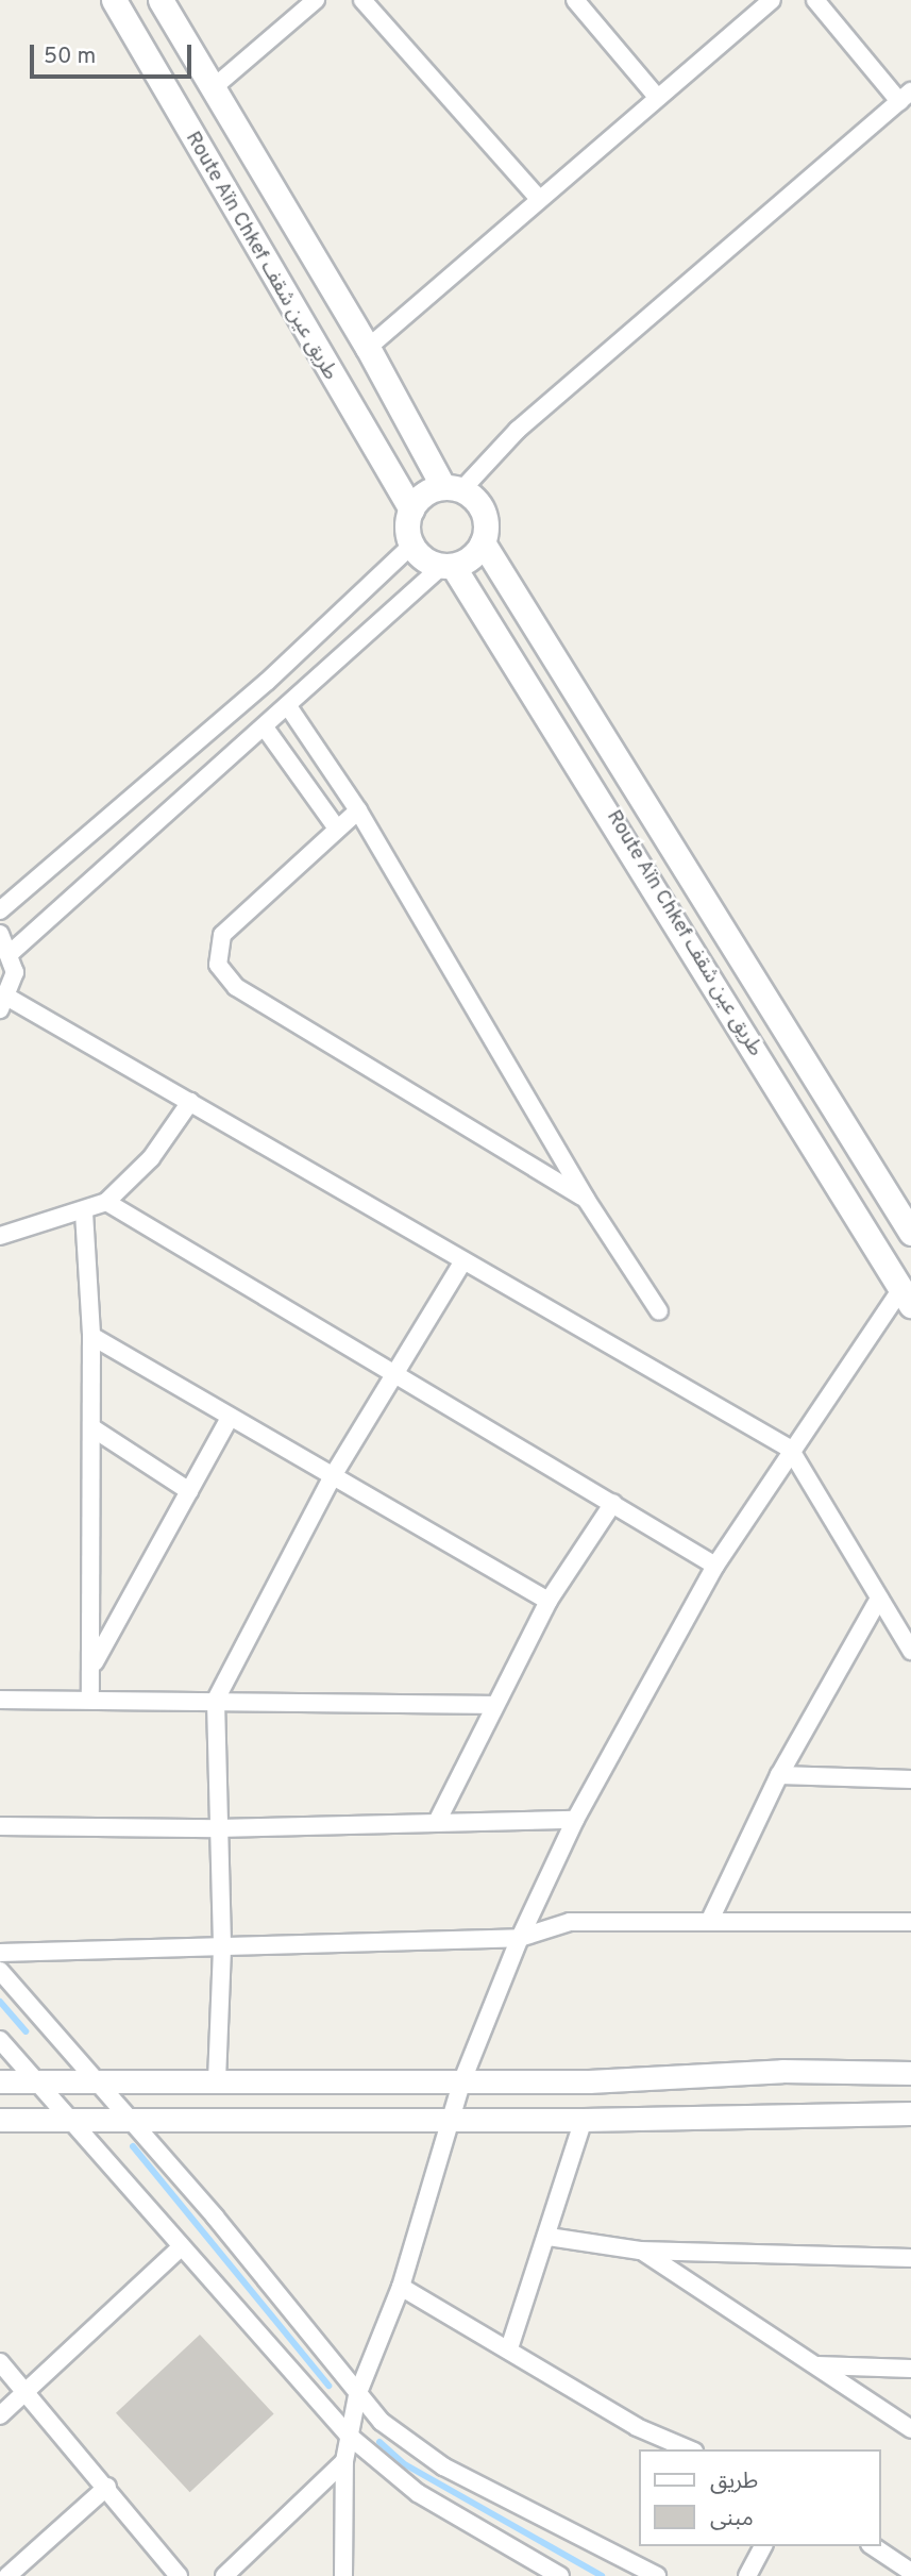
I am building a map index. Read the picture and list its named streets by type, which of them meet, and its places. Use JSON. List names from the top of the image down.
{
  "streets": {
    "main road": ["Route Aïn Chkef طريق عين شقف"]
  },
  "legend": ["طريق", "مبنى"],
  "scale_bar": "50 m"
}
